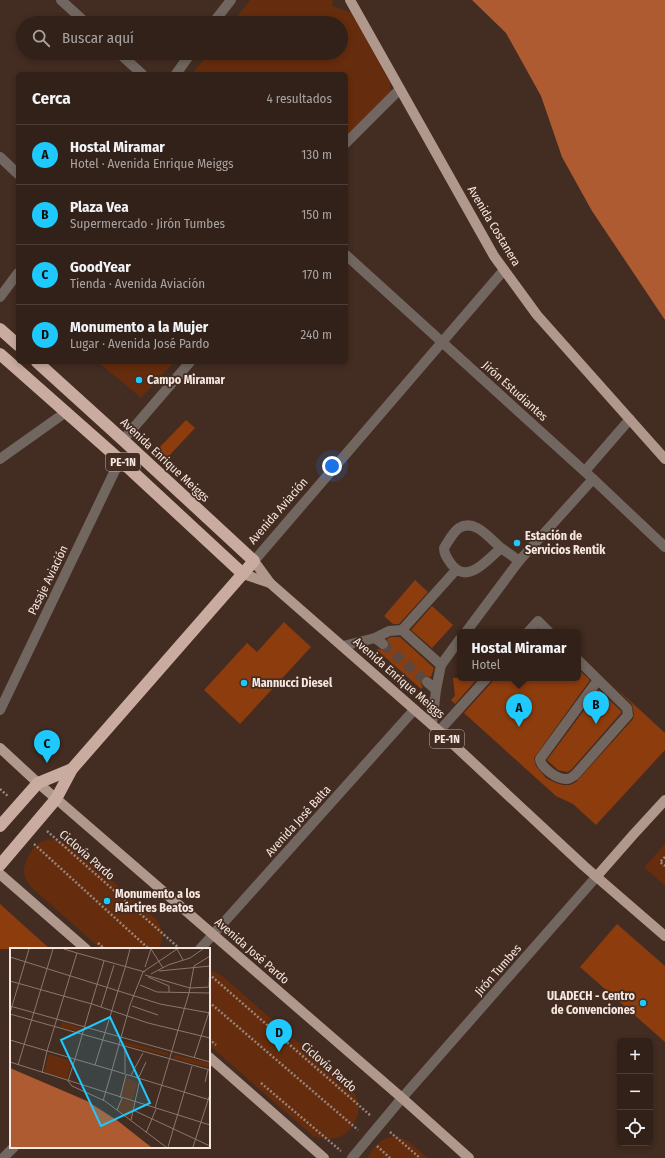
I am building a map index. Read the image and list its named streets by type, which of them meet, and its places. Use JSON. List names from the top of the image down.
{
  "streets": {
    "highway": ["Avenida Enrique Meiggs", "PE-1N", "Avenida Aviación"],
    "main road": ["Avenida Costanera", "Avenida José Pardo", "Jirón Tumbes"],
    "street": ["Jirón Estudiantes", "Pasaje Aviación", "Avenida José Balta"],
    "path": ["Ciclovía Pardo"]
  },
  "crossings": [
    ["Avenida Costanera", "Avenida Aviación"],
    ["Jirón Estudiantes", "Avenida Aviación"],
    ["Avenida Enrique Meiggs", "PE-1N"],
    ["Avenida Enrique Meiggs", "Avenida Aviación"],
    ["Avenida Enrique Meiggs", "Pasaje Aviación"],
    ["Avenida Enrique Meiggs", "Avenida José Balta"],
    ["Avenida Enrique Meiggs", "Jirón Tumbes"],
    ["PE-1N", "Jirón Tumbes"],
    ["Avenida Aviación", "Ciclovía Pardo"],
    ["Avenida Aviación", "Avenida José Pardo"],
    ["Avenida José Balta", "Avenida José Pardo"],
    ["Ciclovía Pardo", "Jirón Tumbes"],
    ["Avenida José Pardo", "Jirón Tumbes"]
  ],
  "places": [
    "Campo Miramar",
    "Estación de Servicios Rentik",
    "Mannucci Diesel",
    "Monumento a los Mártires Beatos",
    "ULADECH - Centro de Convenciones"
  ],
  "page": {
    "search": "Buscar aquí",
    "heading": ["Cerca", "4 resultados"],
    "list": [
      {
        "mark": "A",
        "name": "Hostal Miramar",
        "note": "Hotel · Avenida Enrique Meiggs",
        "value": "130 m"
      },
      {
        "mark": "B",
        "name": "Plaza Vea",
        "note": "Supermercado · Jirón Tumbes",
        "value": "150 m"
      },
      {
        "mark": "C",
        "name": "GoodYear",
        "note": "Tienda · Avenida Aviación",
        "value": "170 m"
      },
      {
        "mark": "D",
        "name": "Monumento a la Mujer",
        "note": "Lugar · Avenida José Pardo",
        "value": "240 m"
      }
    ],
    "popup": ["Hostal Miramar", "Hotel"],
    "pins": [
      "B",
      "A",
      "C",
      "D"
    ],
    "map_buttons": ["+", "−"]
  }
}
